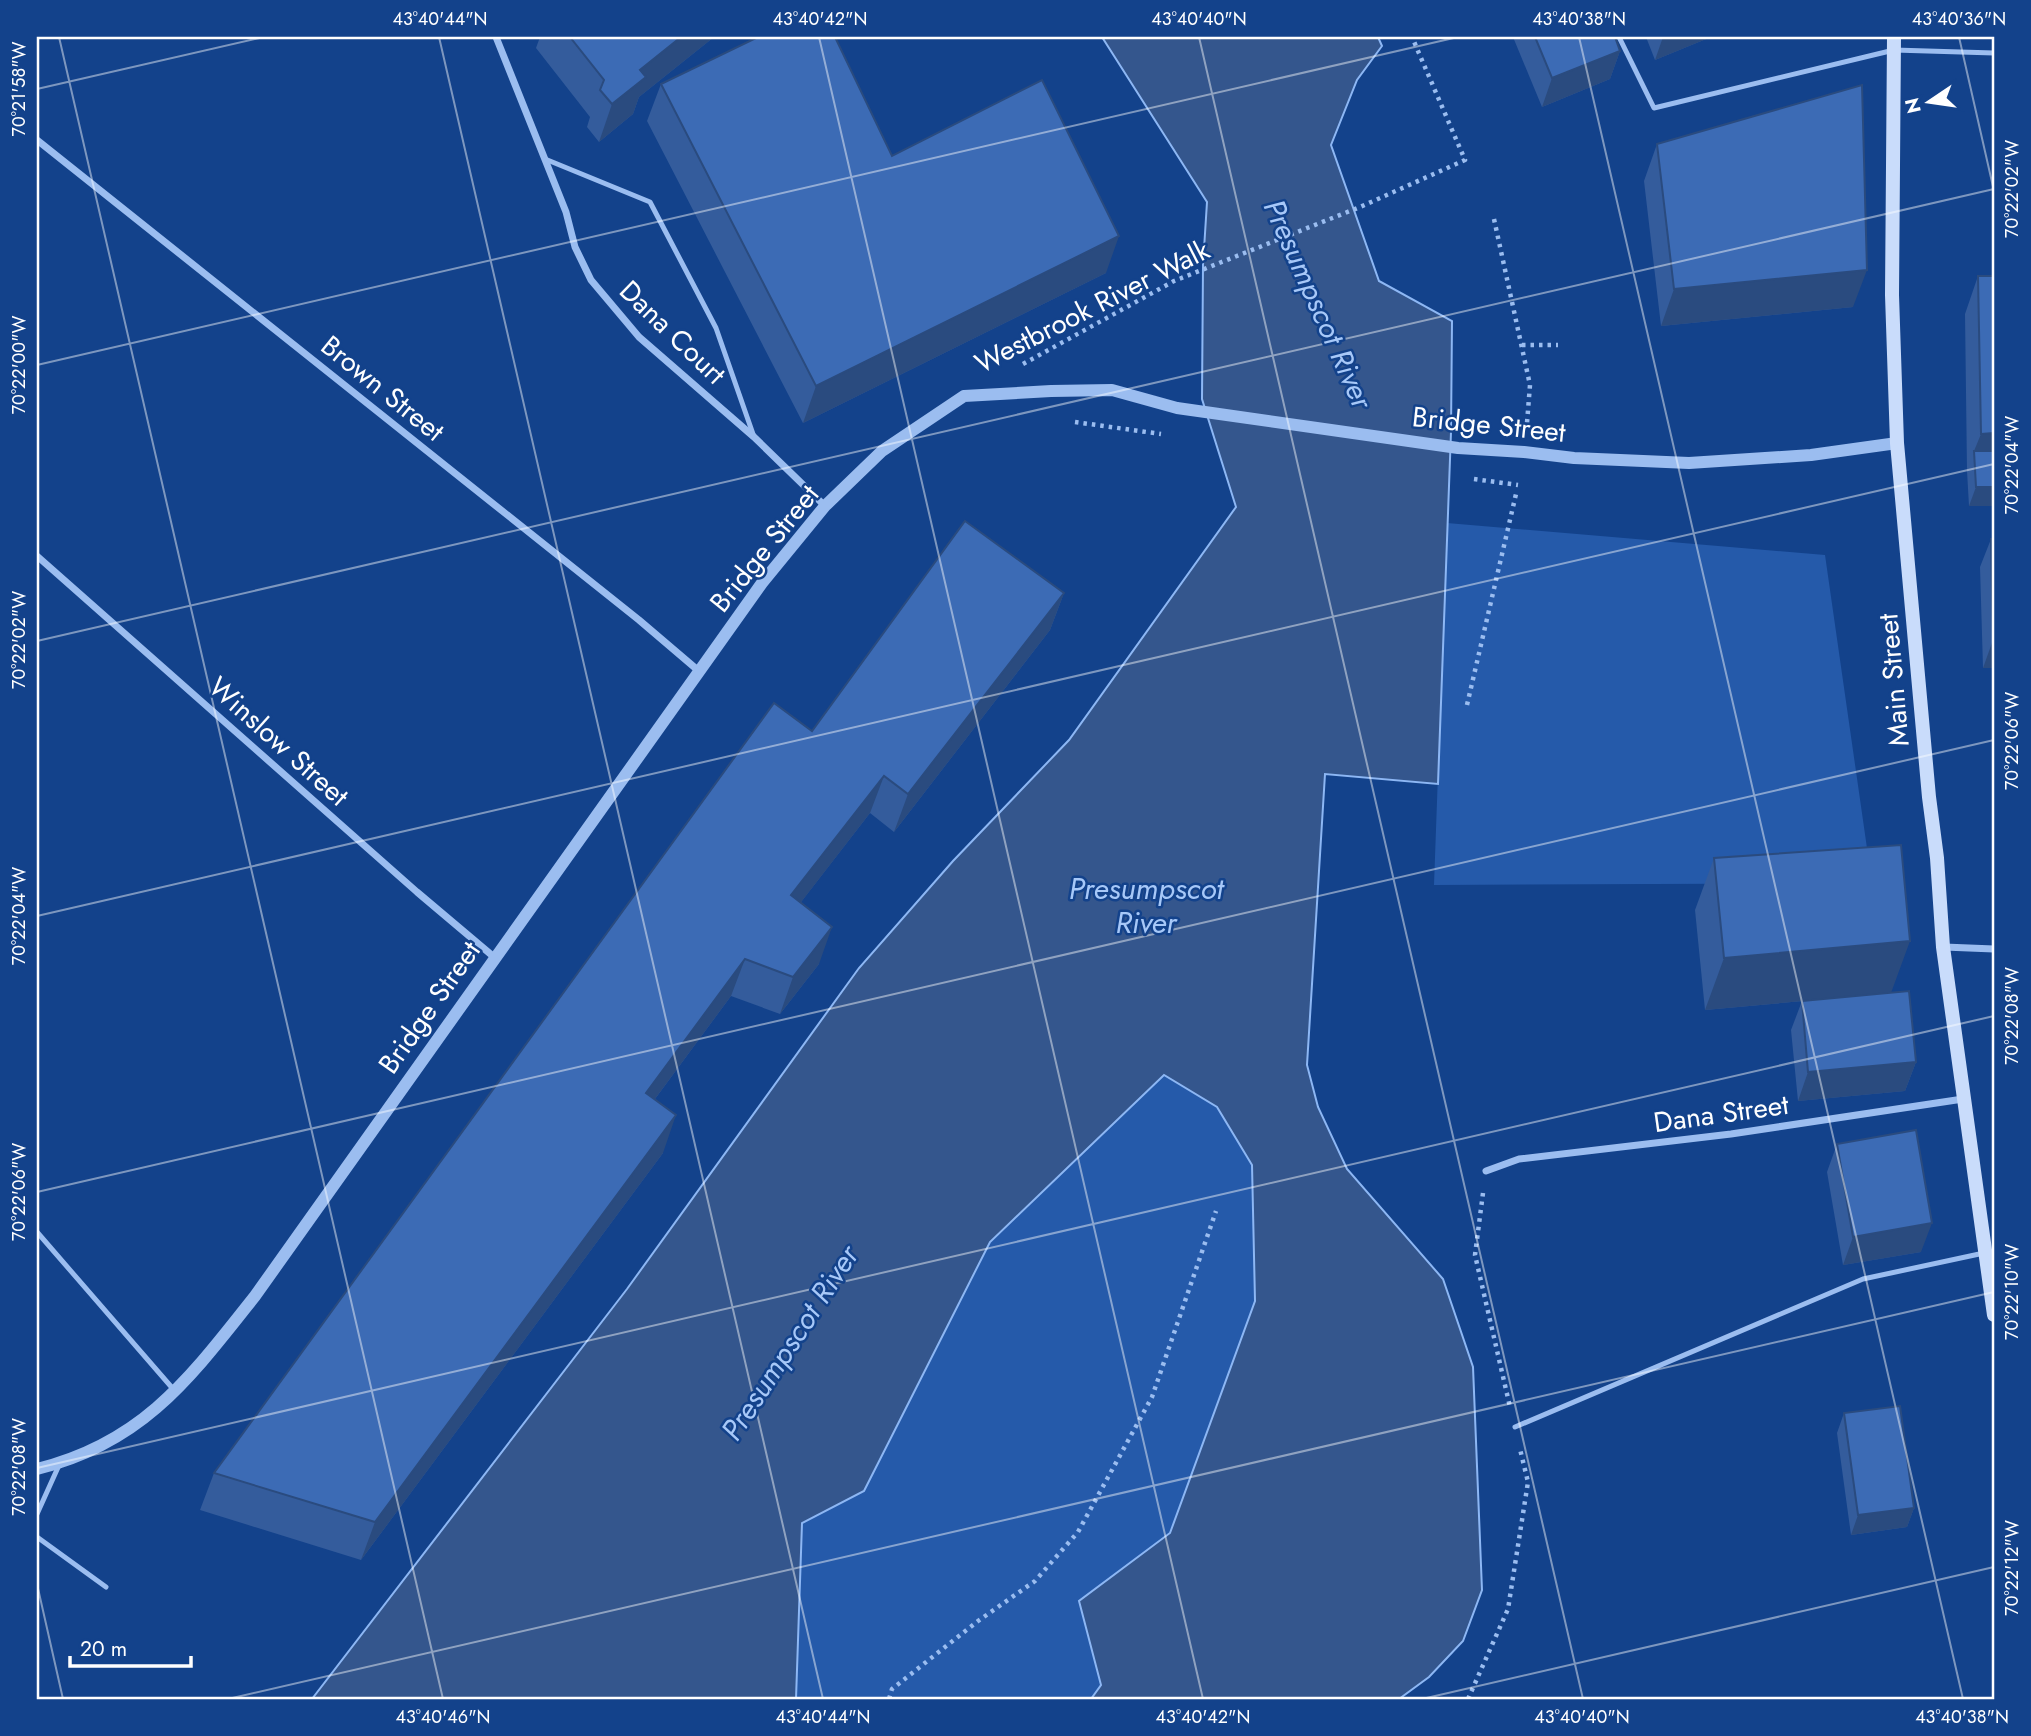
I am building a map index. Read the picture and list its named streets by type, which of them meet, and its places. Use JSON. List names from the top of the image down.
{
  "streets": {
    "main road": ["Main Street"],
    "street": [
      "Dana Court",
      "Brown Street",
      "Bridge Street",
      "Winslow Street",
      "Dana Street"
    ],
    "path": ["Westbrook River Walk"]
  },
  "crossings": [
    ["Dana Court", "Bridge Street"],
    ["Brown Street", "Bridge Street"],
    ["Bridge Street", "Main Street"],
    ["Bridge Street", "Winslow Street"],
    ["Main Street", "Dana Street"]
  ],
  "water": ["Presumpscot River"],
  "scale_bar": "20 m",
  "north": "left",
  "coordinates": [
    "43°40'44\"N",
    "43°40'42\"N",
    "43°40'40\"N",
    "43°40'38\"N",
    "43°40'36\"N",
    "70°21'58\"W",
    "70°22'02\"W",
    "70°22'00\"W",
    "70°22'04\"W",
    "70°22'06\"W",
    "70°22'08\"W",
    "70°22'10\"W",
    "70°22'12\"W",
    "43°40'46\"N"
  ]
}
